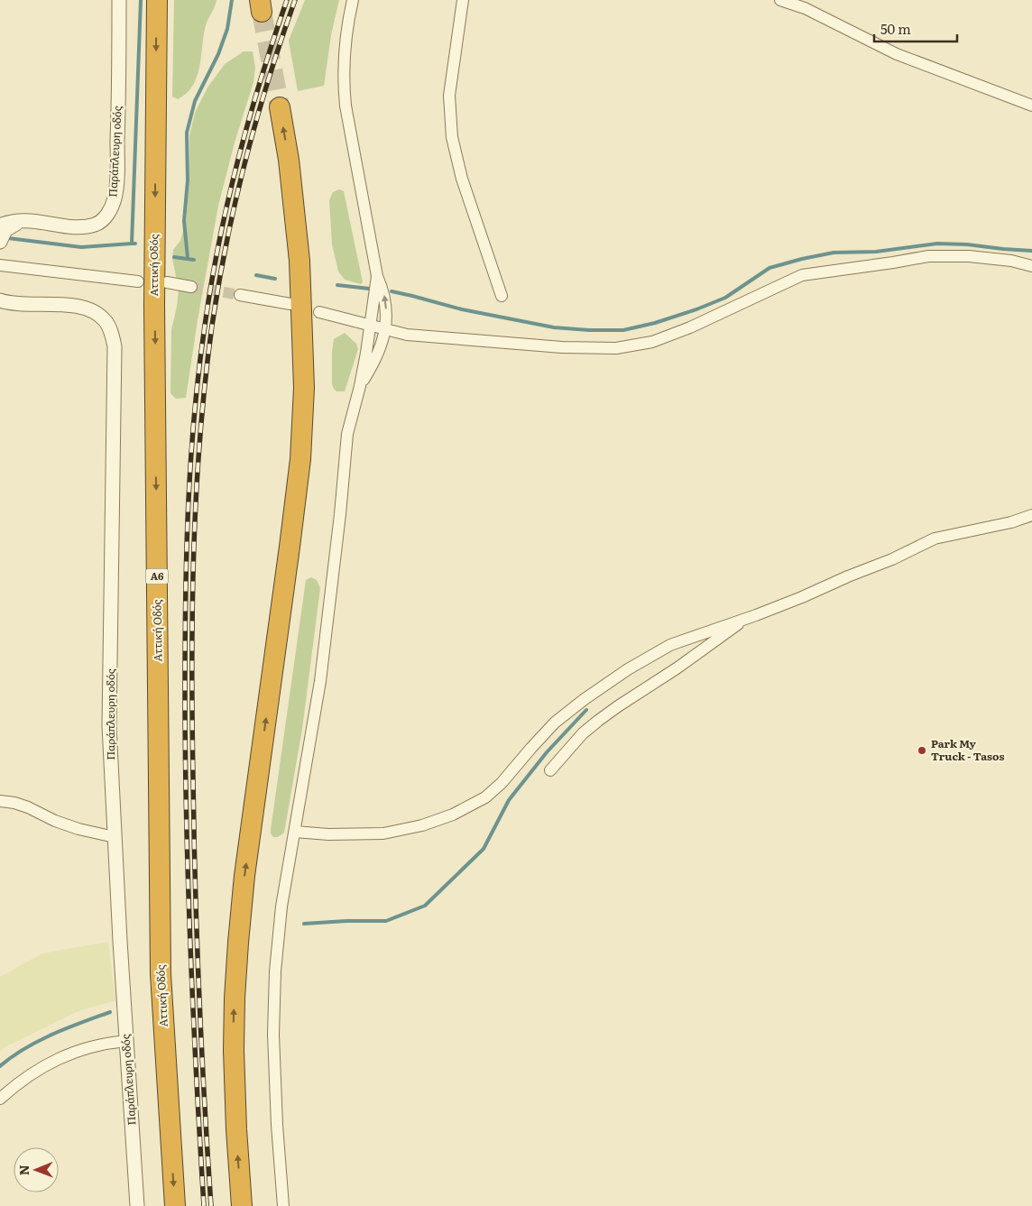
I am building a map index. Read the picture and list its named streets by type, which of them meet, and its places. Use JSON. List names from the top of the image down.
{
  "streets": {
    "highway": ["Αττική Οδός", "Α6"],
    "street": ["Παράπλευρη οδός"]
  },
  "places": ["Park My Truck - Tasos"],
  "scale_bar": "50 m",
  "north": "left"
}
